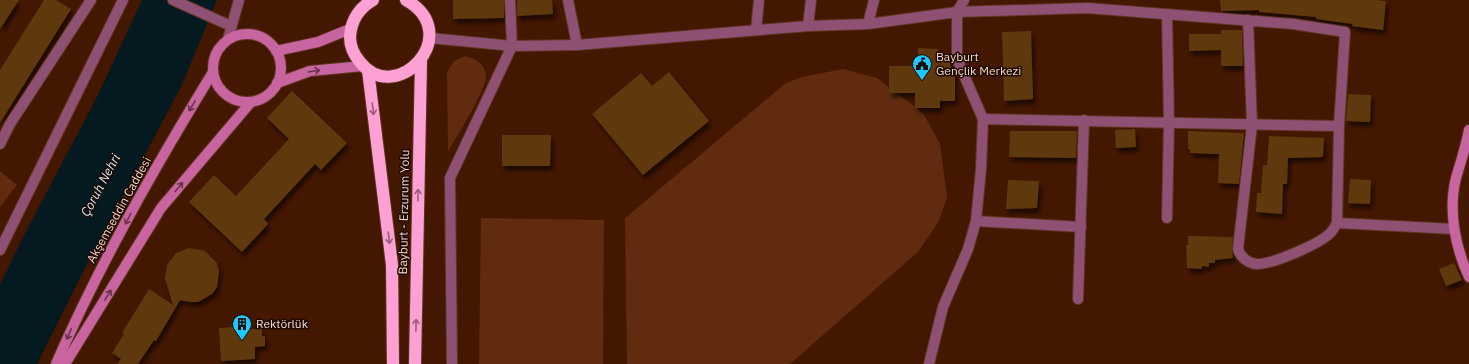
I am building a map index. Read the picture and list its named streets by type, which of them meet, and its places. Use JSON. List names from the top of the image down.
{
  "streets": {
    "highway": ["Bayburt - Erzurum Yolu"],
    "street": ["Akşemseddin Caddesi"]
  },
  "water": ["Çoruh Nehri"],
  "places": {
    "public building": ["Bayburt Gençlik Merkezi"],
    "building": ["Rektörlük"]
  }
}
